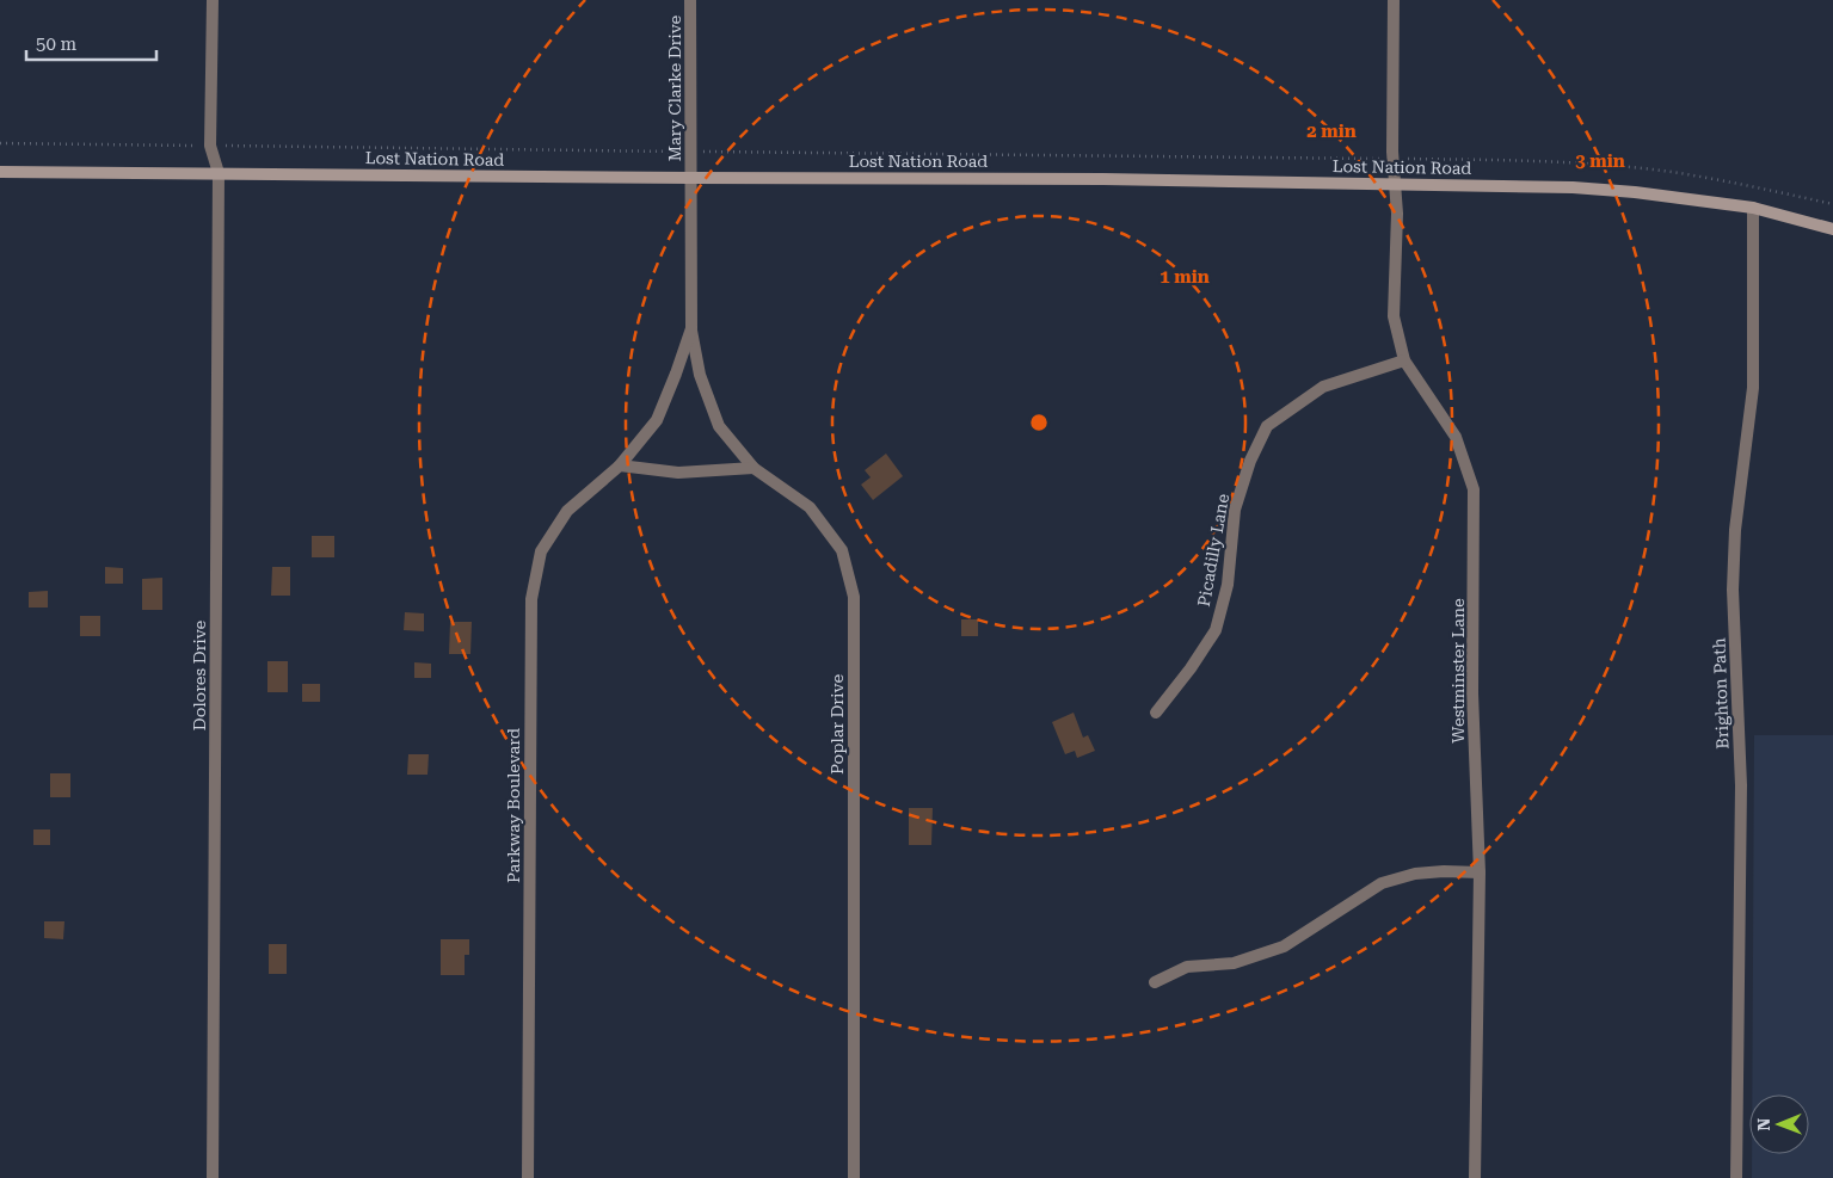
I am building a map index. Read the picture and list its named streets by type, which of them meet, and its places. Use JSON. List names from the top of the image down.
{
  "streets": {
    "street": [
      "Mary Clarke Drive",
      "Lost Nation Road",
      "Picadilly Lane",
      "Westminster Lane",
      "Dolores Drive",
      "Brighton Path",
      "Poplar Drive",
      "Parkway Boulevard"
    ]
  },
  "crossings": [
    ["Mary Clarke Drive", "Lost Nation Road"],
    ["Mary Clarke Drive", "Parkway Boulevard"],
    ["Lost Nation Road", "Westminster Lane"],
    ["Lost Nation Road", "Dolores Drive"],
    ["Lost Nation Road", "Brighton Path"],
    ["Lost Nation Road", "Parkway Boulevard"],
    ["Picadilly Lane", "Westminster Lane"],
    ["Poplar Drive", "Parkway Boulevard"]
  ],
  "scale_bar": "50 m",
  "north": "left",
  "rings": ["2 min", "3 min", "1 min"]
}
